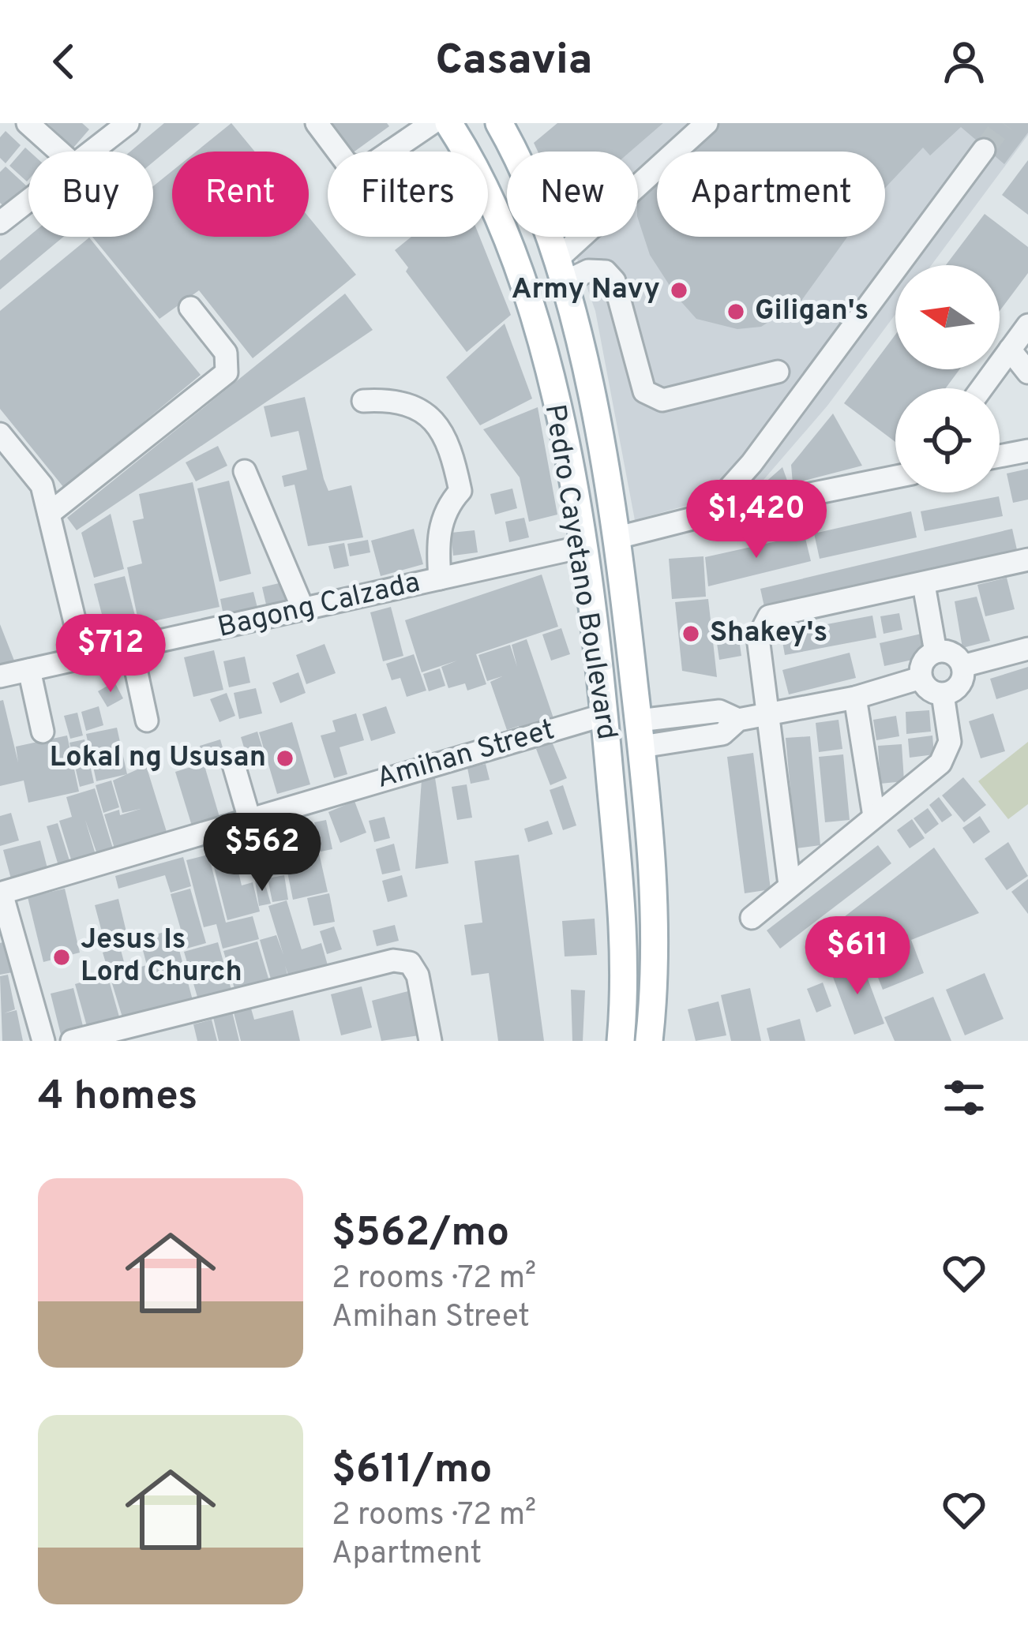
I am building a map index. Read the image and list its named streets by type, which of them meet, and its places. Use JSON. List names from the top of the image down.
{
  "streets": {
    "main road": ["Pedro Cayetano Boulevard"],
    "street": ["Bagong Calzada", "Amihan Street"]
  },
  "crossings": [
    ["Pedro Cayetano Boulevard", "Bagong Calzada"],
    ["Pedro Cayetano Boulevard", "Amihan Street"]
  ],
  "places": [
    "Army Navy",
    "Giligan's",
    "Shakey's",
    "Lokal ng Ususan",
    "Jesus Is Lord Church"
  ],
  "north": "left",
  "page": {
    "header": "Casavia",
    "chip": [
      "Buy",
      "Rent",
      "Filters",
      "New",
      "Apartment"
    ],
    "price": [
      "$1,420",
      "$712",
      "$562",
      "$611"
    ],
    "heading": "4 homes",
    "list": [
      {
        "name": "$562/mo",
        "note": "2 rooms · 72 m² · Amihan Street"
      },
      {
        "name": "$611/mo",
        "note": "2 rooms · 72 m² · Apartment"
      }
    ]
  }
}
